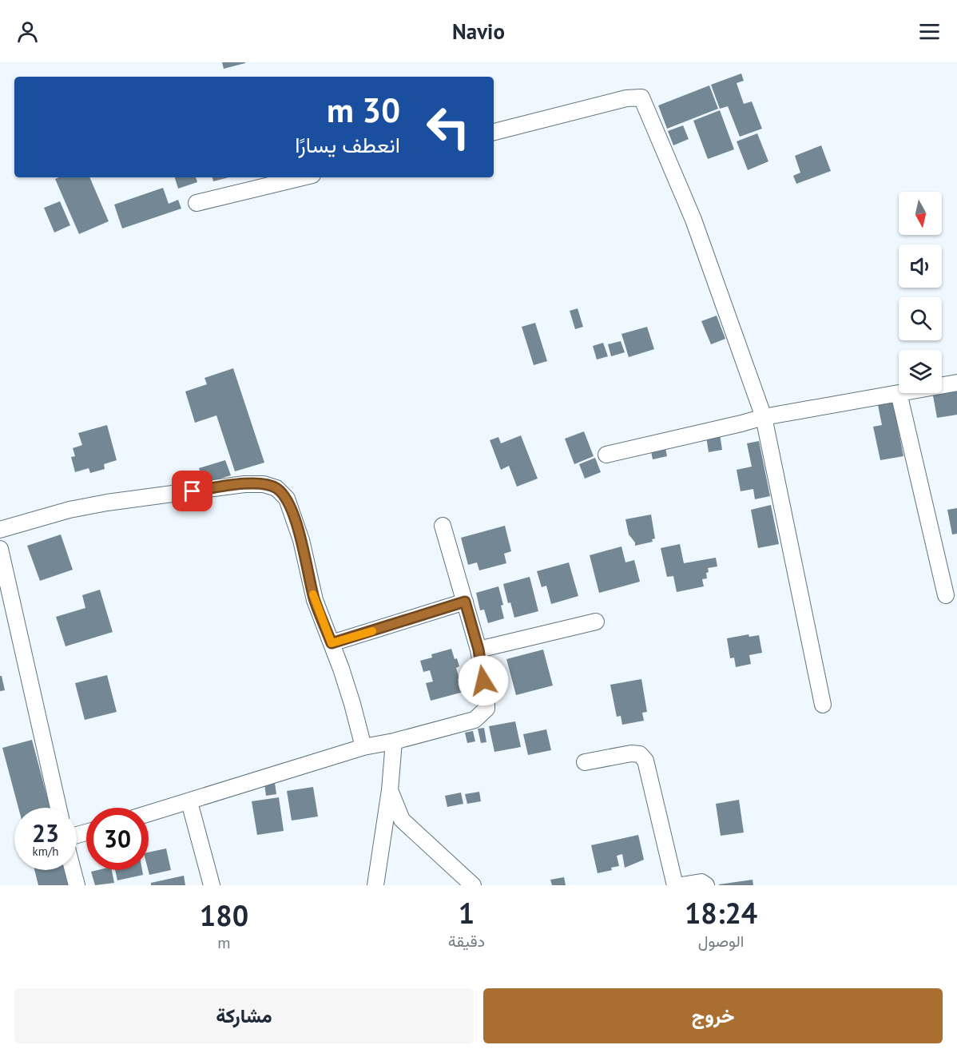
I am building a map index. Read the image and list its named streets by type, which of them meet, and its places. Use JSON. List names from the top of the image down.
{
  "north": "bottom",
  "page": {
    "header": "Navio",
    "turn": ["30 m", "انعطف يسارًا"],
    "speed": "23 km/h",
    "limit": "30",
    "eta": [
      "18:24",
      "الوصول",
      "1",
      "دقيقة",
      "180",
      "m"
    ],
    "buttons": ["خروج", "مشاركة"]
  }
}
